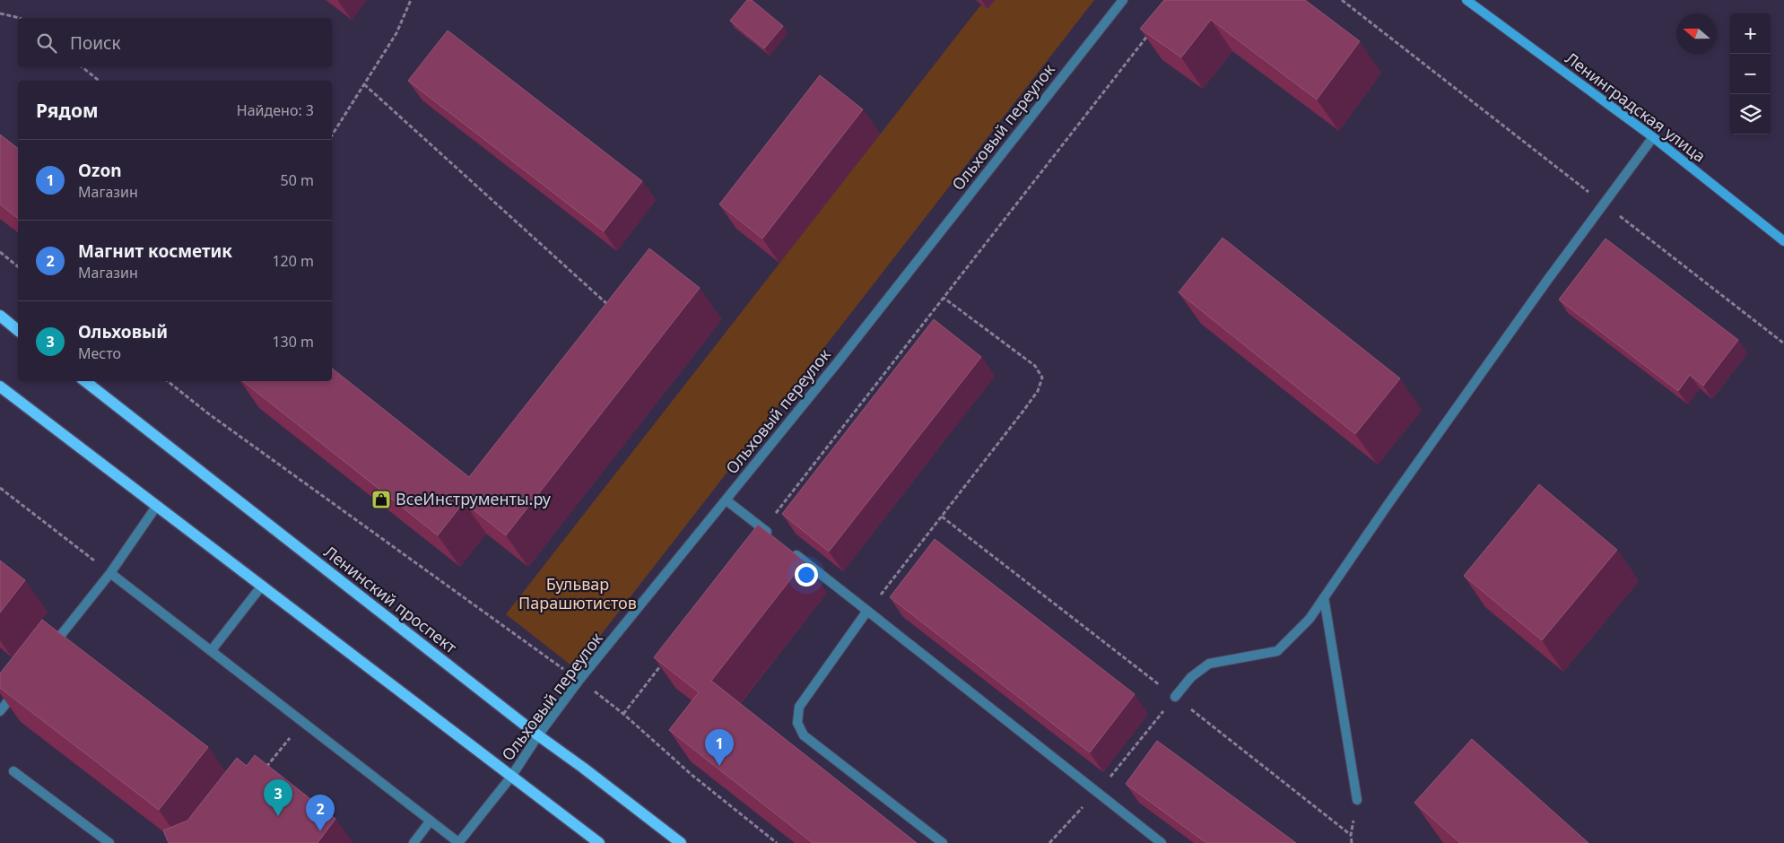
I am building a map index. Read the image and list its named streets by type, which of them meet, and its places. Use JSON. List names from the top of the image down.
{
  "streets": {
    "main road": ["Ленинградская улица", "Ленинский проспект"],
    "street": ["Ольховый переулок"]
  },
  "crossings": [
    ["Ольховый переулок", "Ленинский проспект"]
  ],
  "parks": ["Бульвар Парашютистов"],
  "places": {
    "shop": ["ВсеИнструменты.ру"]
  },
  "north": "left",
  "page": {
    "map_buttons": ["+", "−"],
    "search": "Поиск",
    "heading": ["Рядом", "Найдено: 3"],
    "list": [
      {
        "mark": "1",
        "name": "Ozon",
        "note": "Магазин",
        "value": "50 m"
      },
      {
        "mark": "2",
        "name": "Магнит косметик",
        "note": "Магазин",
        "value": "120 m"
      },
      {
        "mark": "3",
        "name": "Ольховый",
        "note": "Место",
        "value": "130 m"
      }
    ],
    "pins": ["1", "3", "2"]
  }
}
